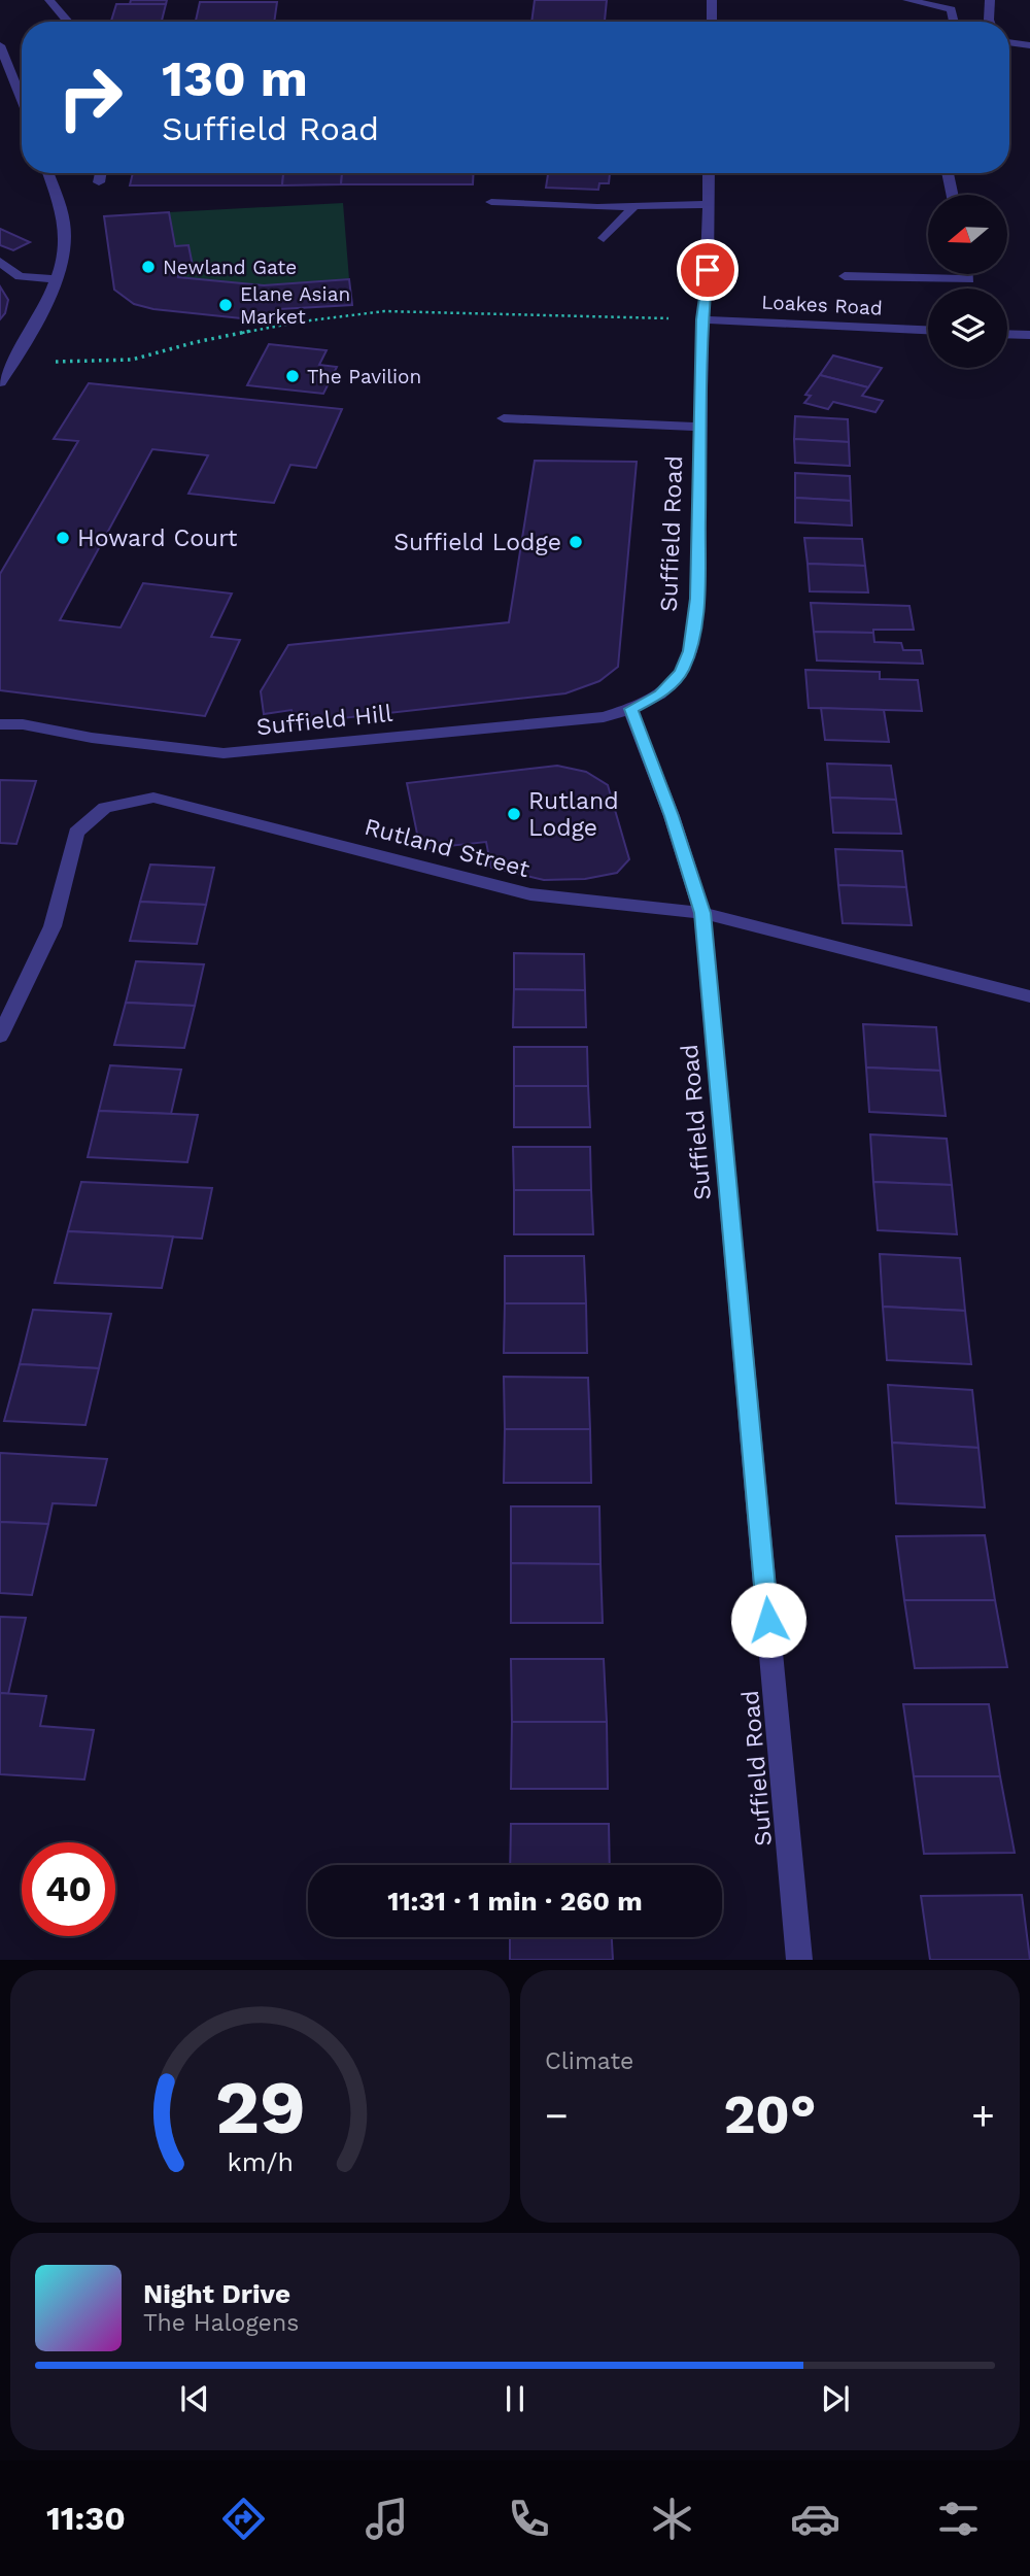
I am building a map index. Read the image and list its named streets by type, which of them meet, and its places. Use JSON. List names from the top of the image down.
{
  "streets": {
    "street": [
      "Loakes Road",
      "Suffield Road",
      "Suffield Hill",
      "Rutland Street"
    ]
  },
  "crossings": [
    ["Loakes Road", "Suffield Road"],
    ["Suffield Road", "Suffield Hill"],
    ["Suffield Road", "Rutland Street"]
  ],
  "places": [
    "Newland Gate",
    "Elane Asian Market",
    "The Pavilion",
    "Howard Court",
    "Suffield Lodge",
    "Rutland Lodge"
  ],
  "north": "left",
  "page": {
    "turn": ["130 m", "Suffield Road"],
    "limit": "40",
    "trip": "11:31 · 1 min · 260 m",
    "tile": "Climate",
    "heat": ["−", "20°", "+"],
    "song": ["Night Drive", "The Halogens"],
    "tabs": "11:30",
    "gauge": ["29", "km/h"]
  }
}
